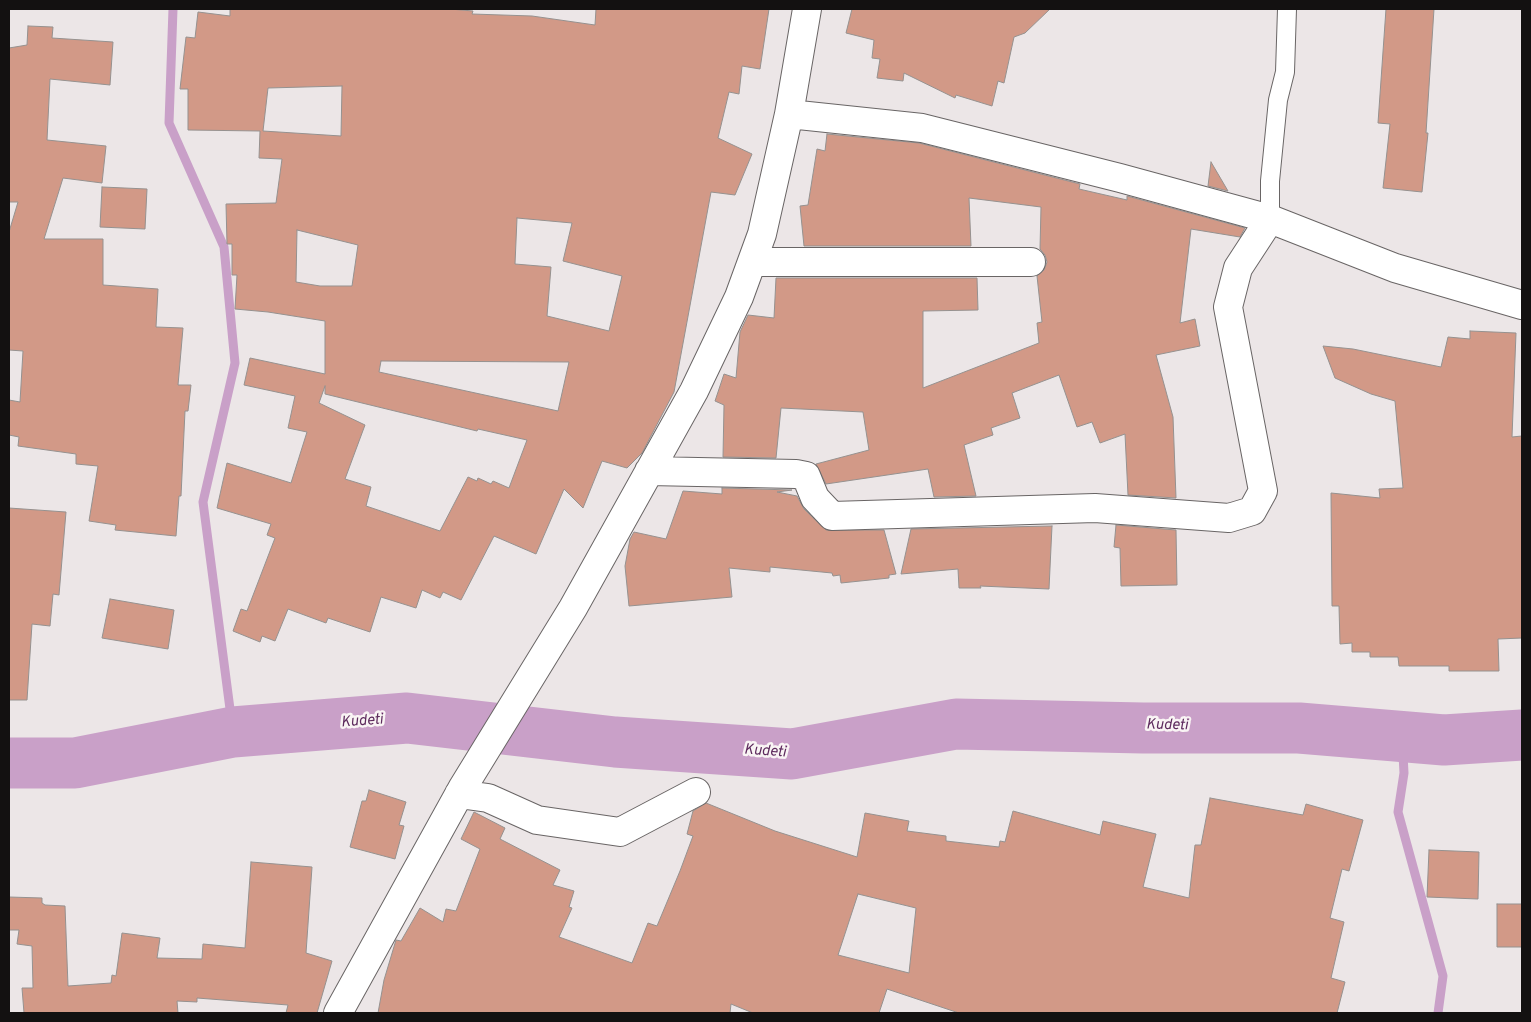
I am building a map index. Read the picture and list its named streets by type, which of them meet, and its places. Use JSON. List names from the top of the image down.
{
  "water": ["Kudeti"]
}
